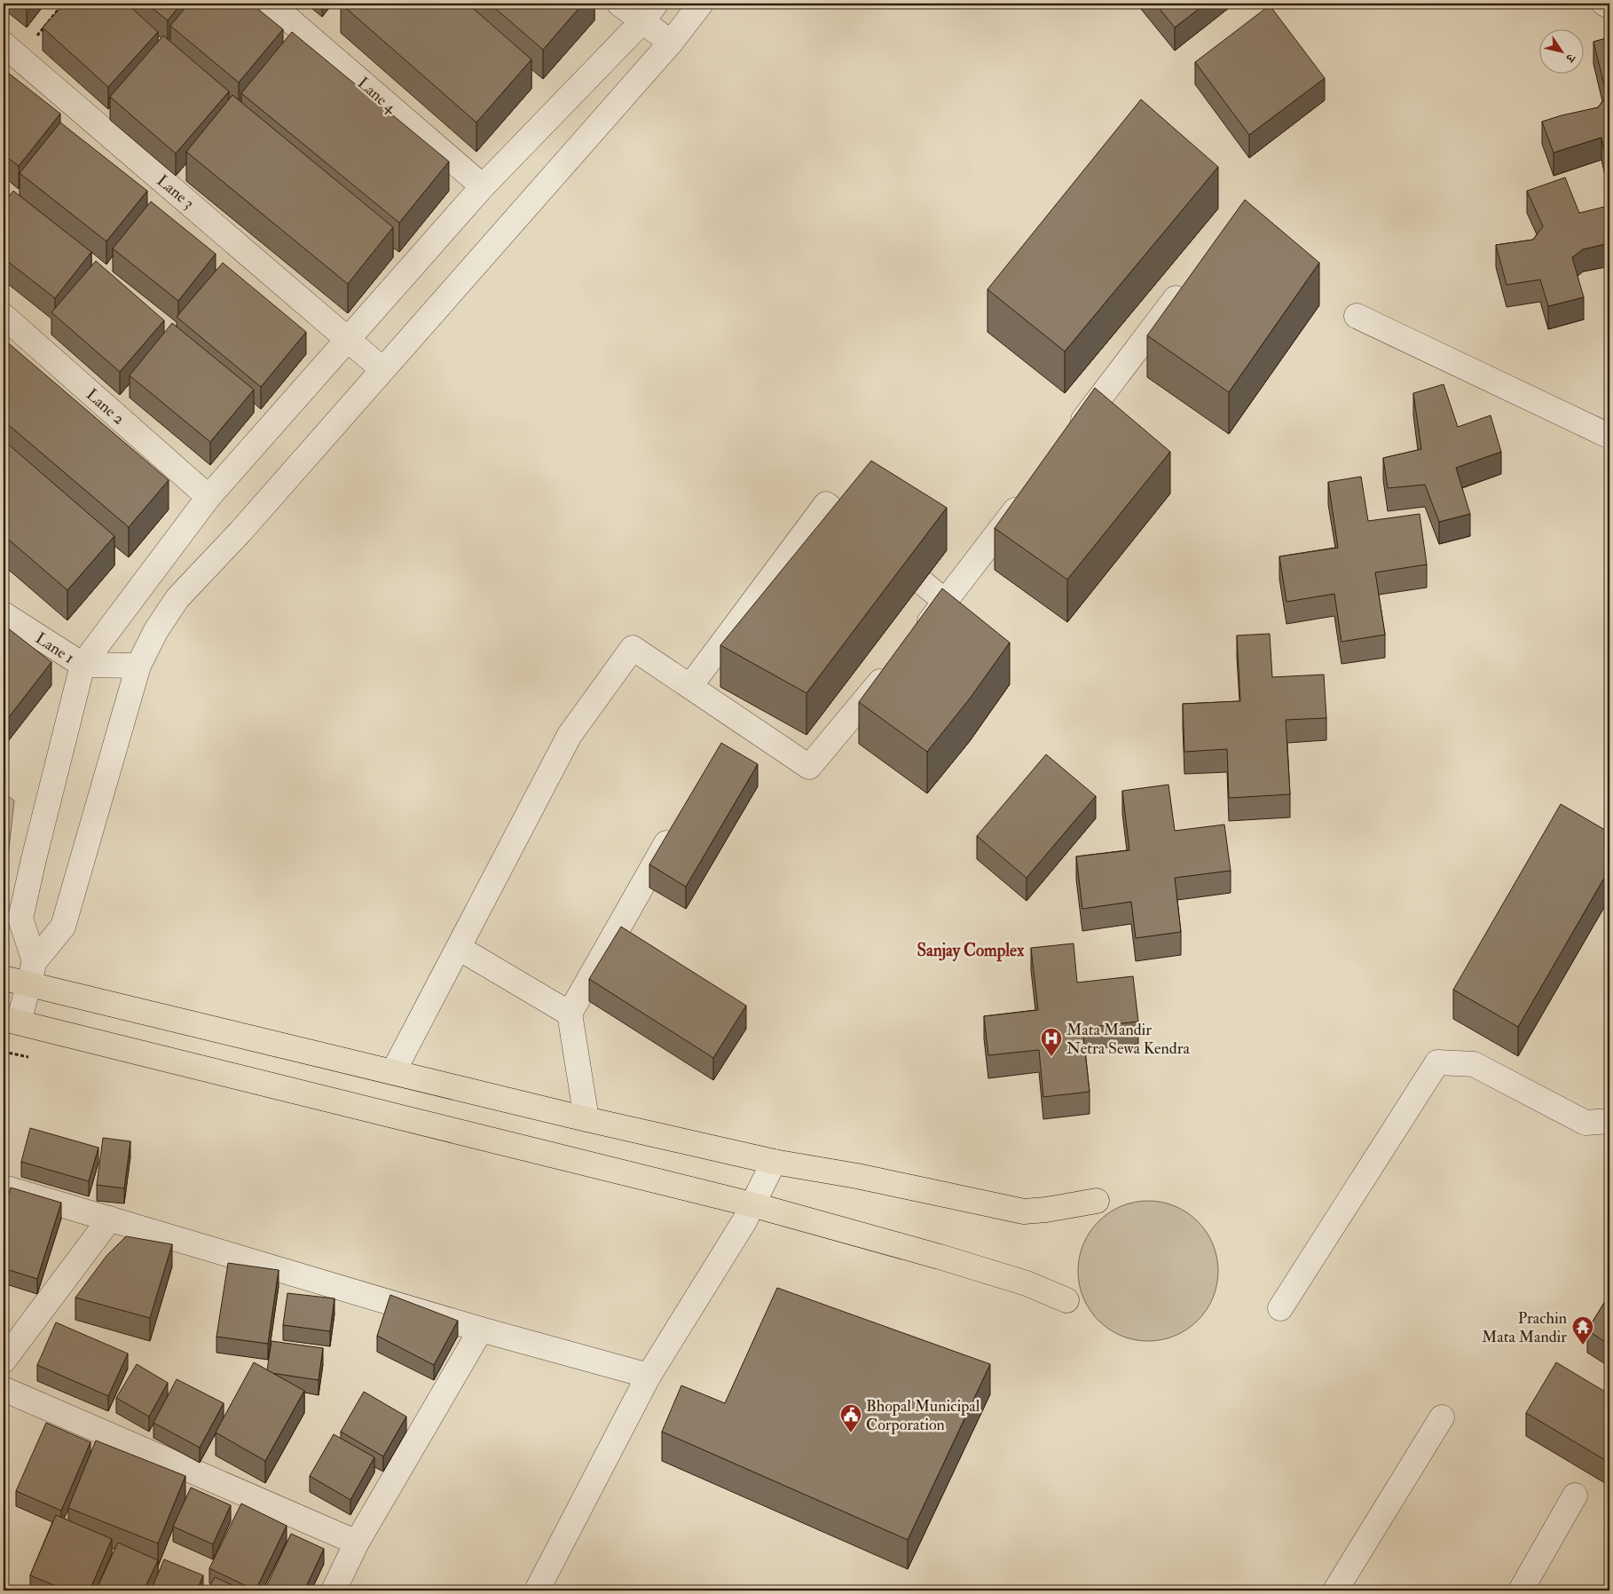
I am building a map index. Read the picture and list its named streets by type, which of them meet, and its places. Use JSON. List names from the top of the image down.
{
  "streets": {
    "street": [
      "Lane 4",
      "Lane 3",
      "Lane 2",
      "Lane 1"
    ]
  },
  "districts": ["Sanjay Complex"],
  "places": {
    "hospital": ["Mata Mandir Netra Sewa Kendra"],
    "temple": ["Prachin Mata Mandir"],
    "public building": ["Bhopal Municipal Corporation"]
  },
  "north": "bottom right"
}
